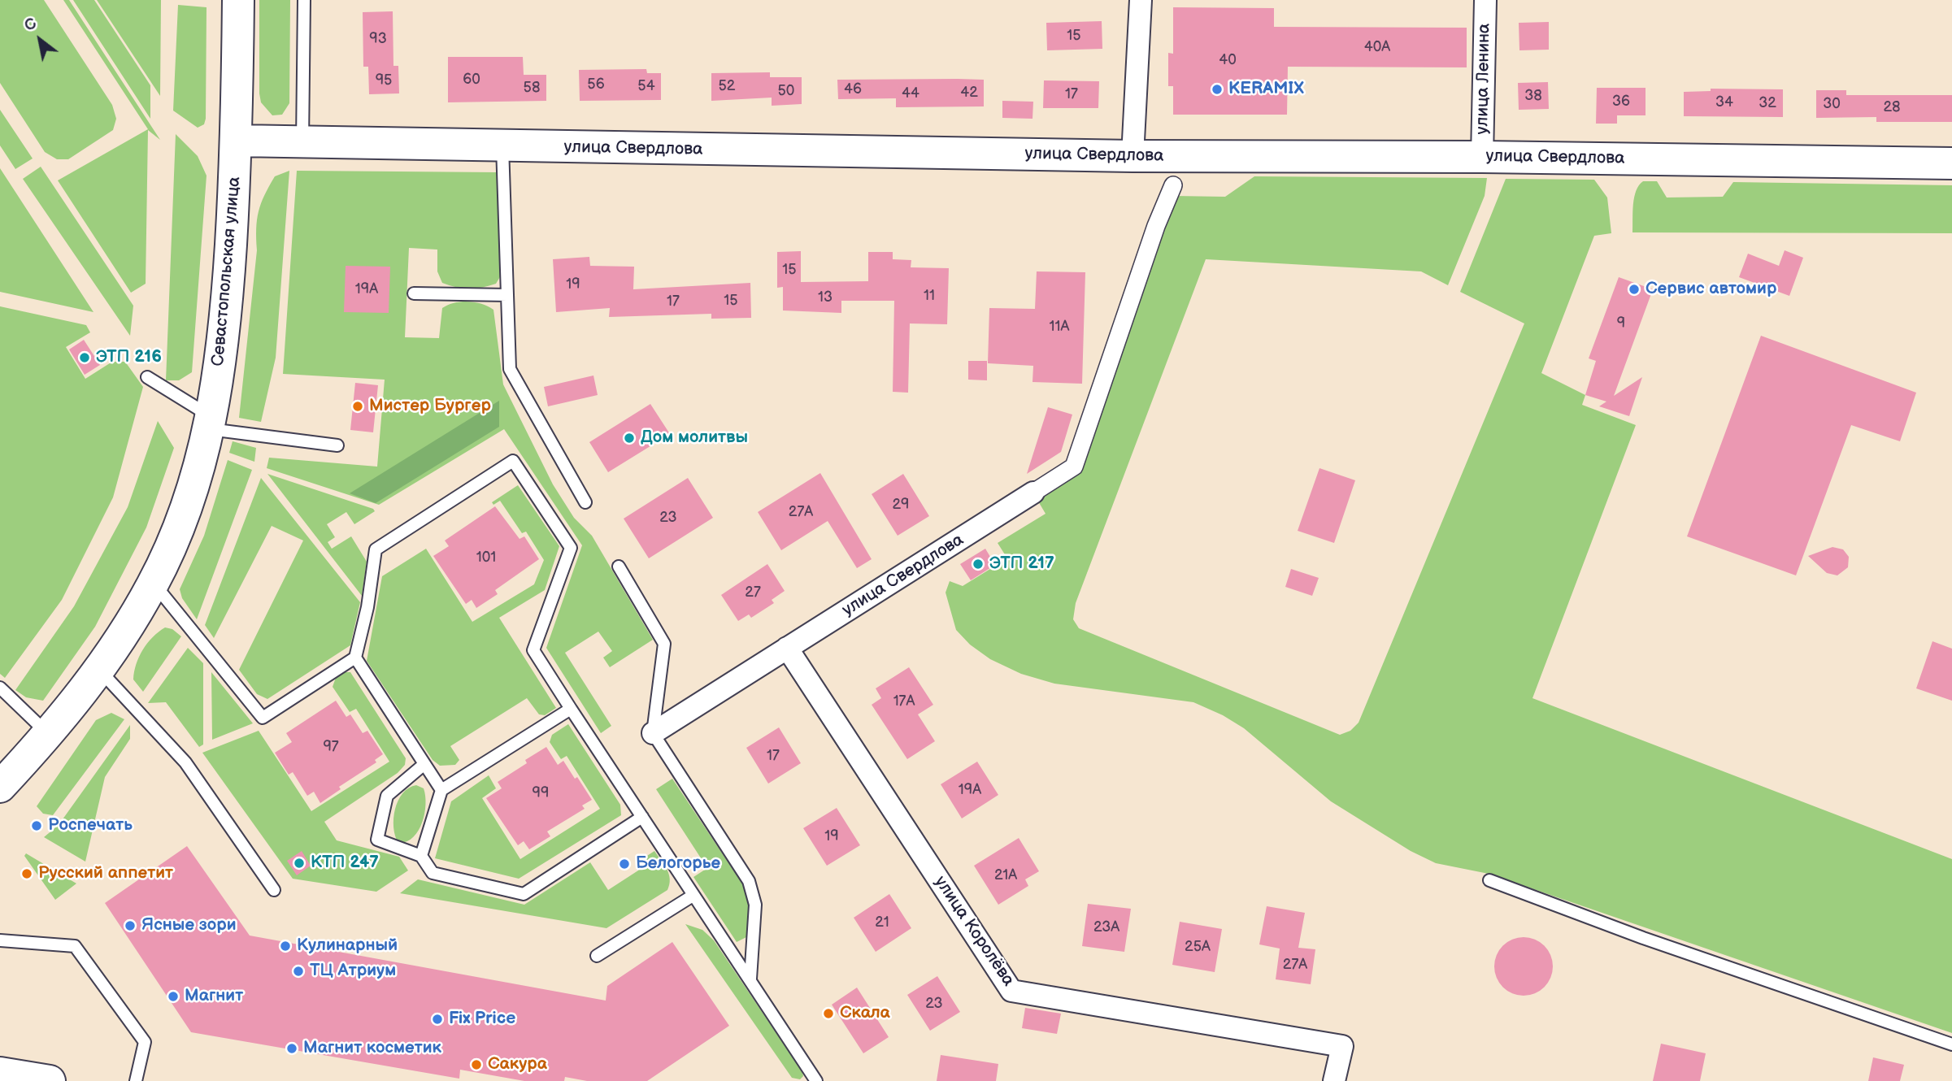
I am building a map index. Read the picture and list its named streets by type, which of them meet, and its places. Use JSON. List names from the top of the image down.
{
  "streets": {
    "main road": ["улица Свердлова", "Севастопольская улица"],
    "street": ["улица Ленина", "улица Королёва"]
  },
  "crossings": [
    ["улица Ленина", "улица Свердлова"],
    ["улица Свердлова", "Севастопольская улица"],
    ["улица Свердлова", "улица Королёва"]
  ],
  "places": [
    "KERAMIX",
    "Сервис автомир",
    "ЭТП 216",
    "Мистер Бургер",
    "Дом молитвы",
    "ЭТП 217",
    "Роспечать",
    "КТП 247",
    "Белогорье",
    "Русский аппетит",
    "Ясные зори",
    "Кулинарный",
    "ТЦ Атриум",
    "Магнит",
    "Скала",
    "Fix Price",
    "Магнит косметик",
    "Сакура"
  ],
  "house_numbers": [
    "15",
    "93",
    "40А",
    "40",
    "60",
    "95",
    "56",
    "54",
    "52",
    "58",
    "46",
    "50",
    "42",
    "44",
    "17",
    "38",
    "36",
    "34",
    "32",
    "30",
    "28",
    "15",
    "19",
    "19А",
    "11",
    "13",
    "15",
    "17",
    "9",
    "11А",
    "29",
    "27А",
    "23",
    "101",
    "27",
    "17А",
    "97",
    "17",
    "19А",
    "99",
    "19",
    "21А",
    "21",
    "23А",
    "25А",
    "27А",
    "23"
  ],
  "north": "top left"
}
